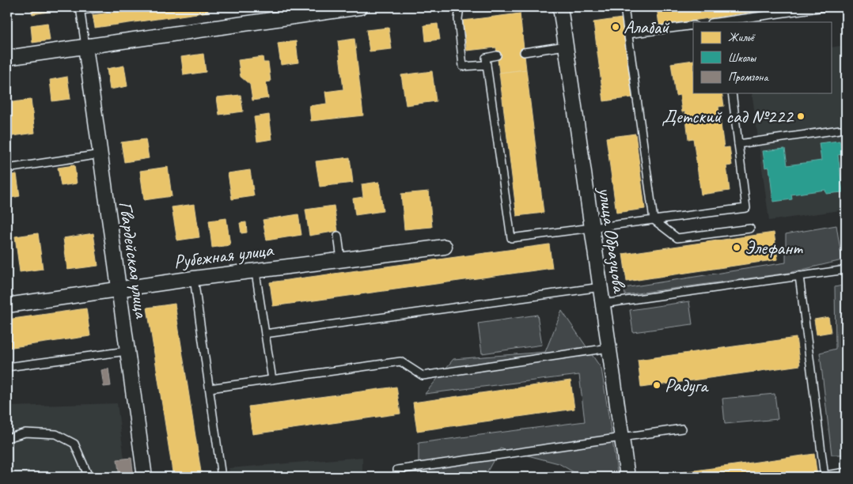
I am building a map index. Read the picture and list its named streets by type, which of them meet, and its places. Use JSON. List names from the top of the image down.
{
  "streets": {
    "street": ["улица Образцова", "Рубежная улица", "Гвардейская улица"]
  },
  "crossings": [
    ["Рубежная улица", "Гвардейская улица"]
  ],
  "places": [
    "Алабай",
    "Детский сад №222",
    "Элефант",
    "Радуга"
  ],
  "legend": ["Жильё", "Школы", "Промзона"]
}
